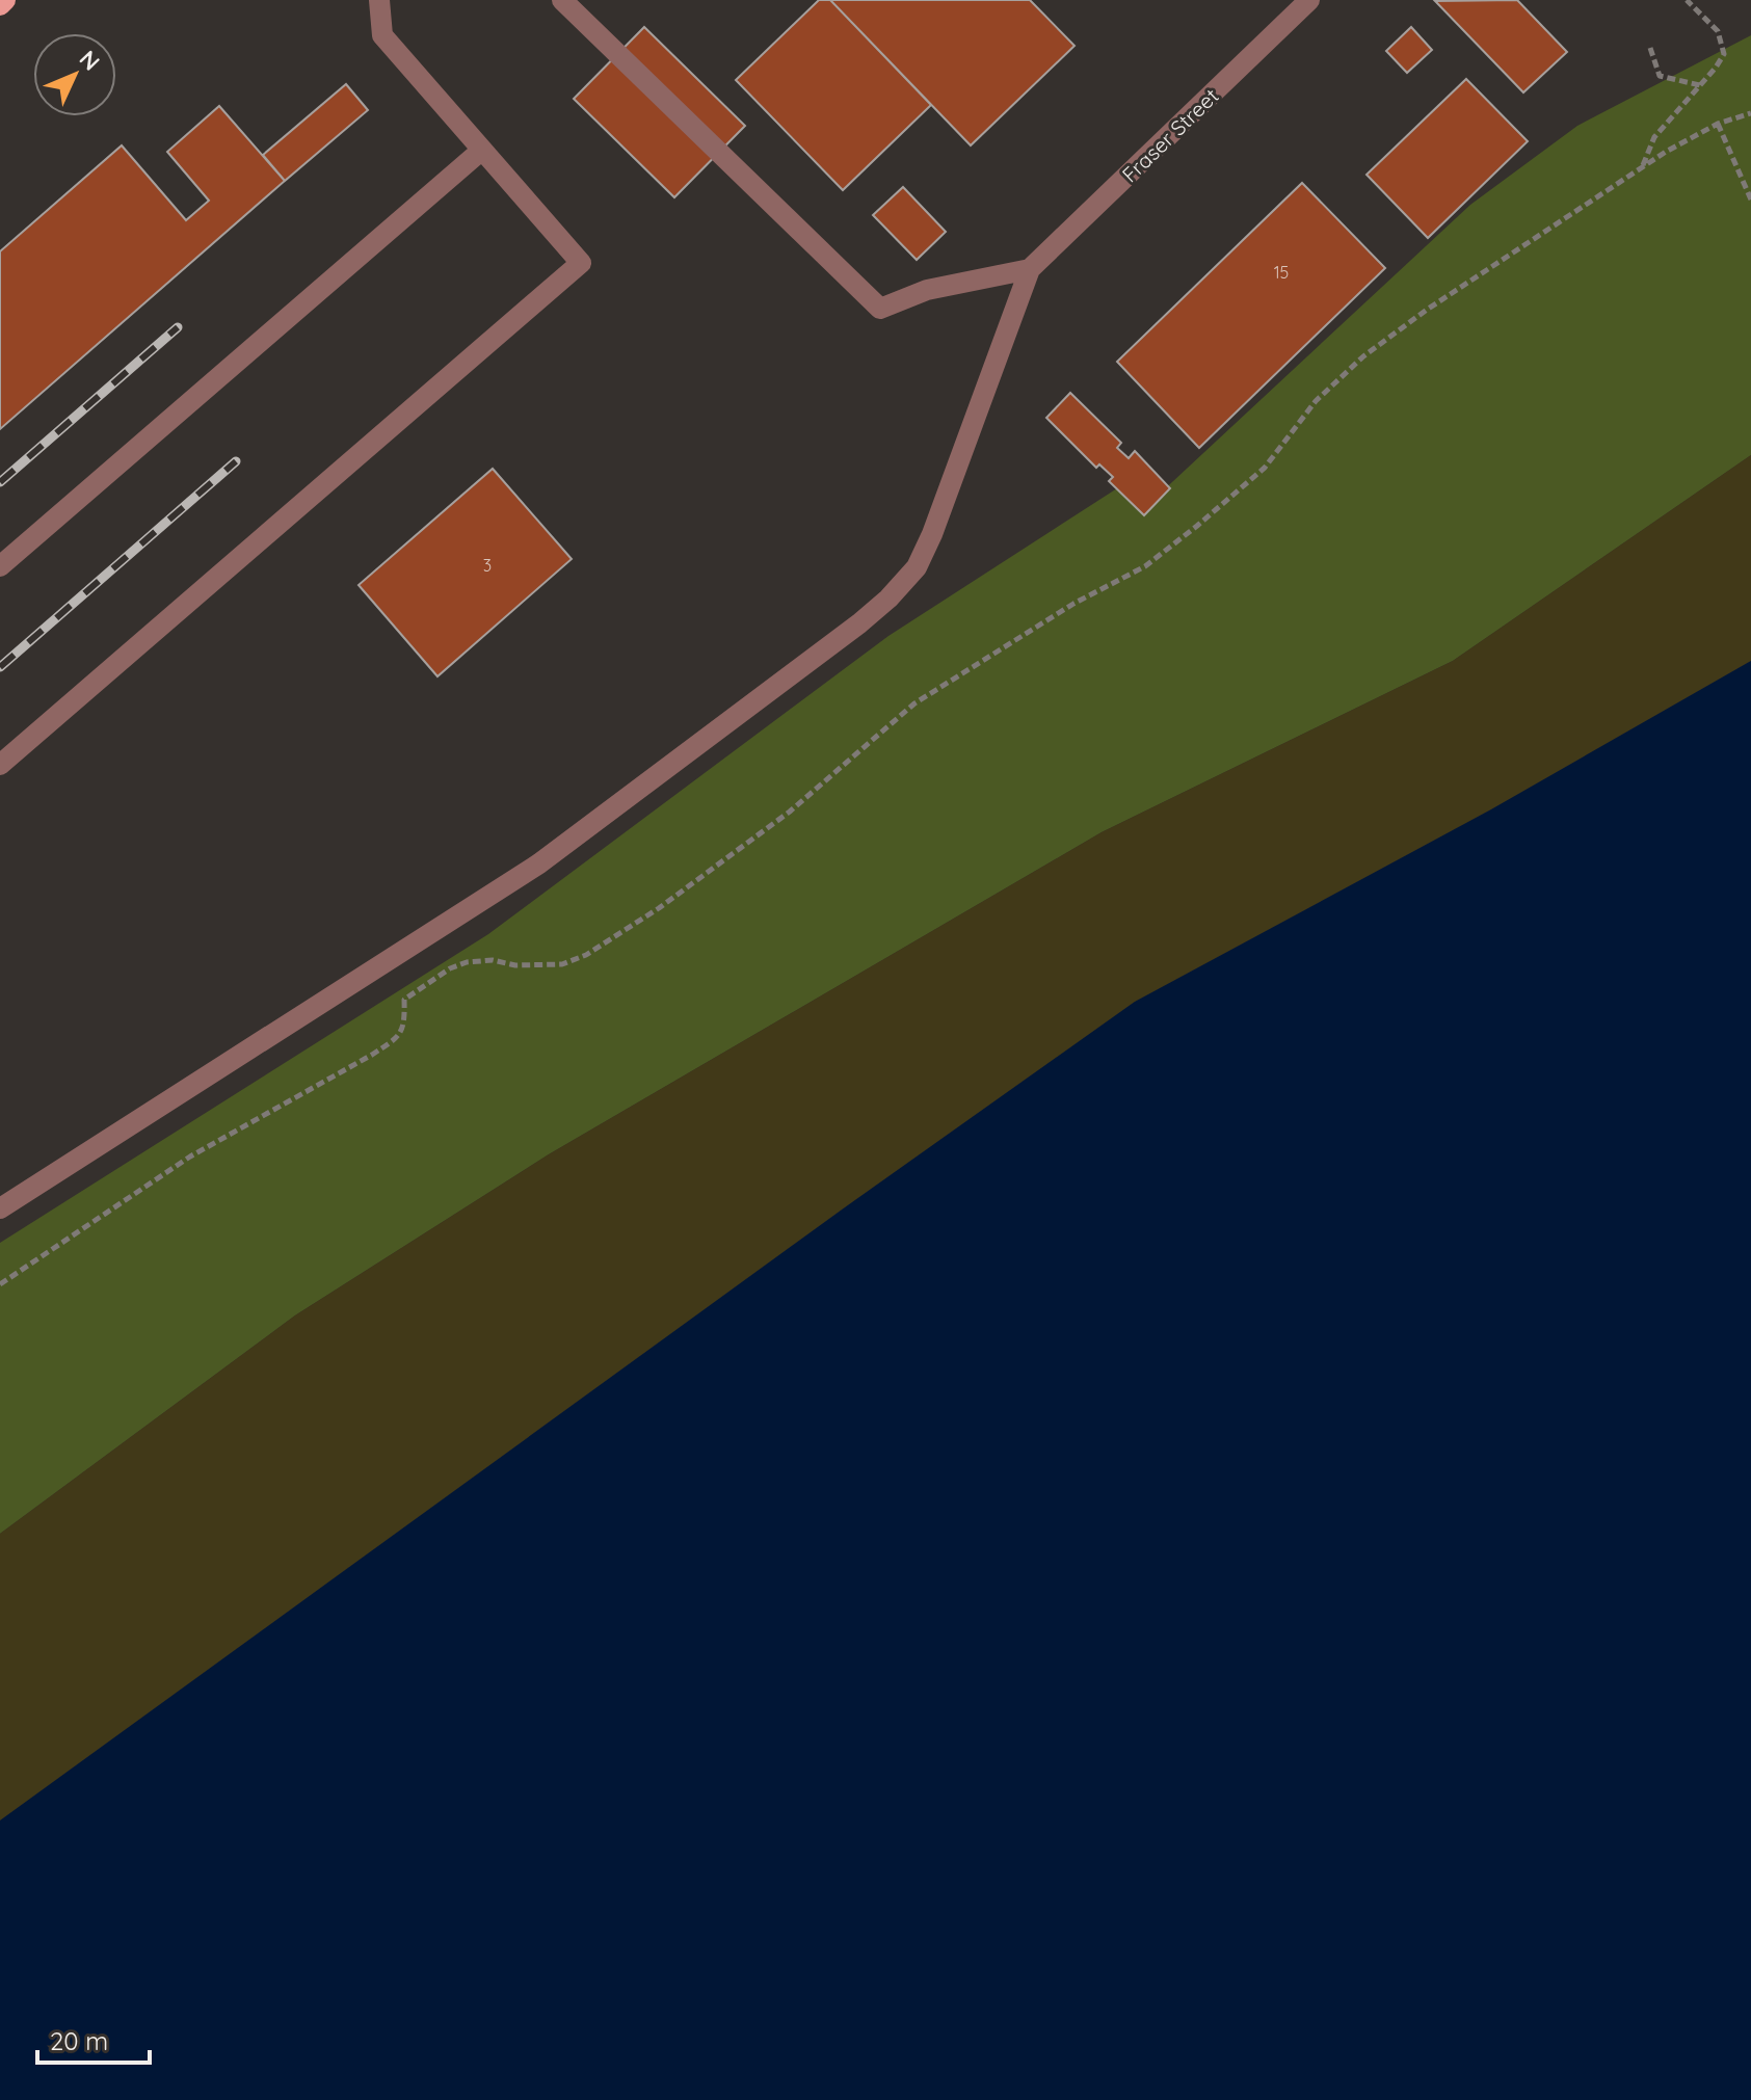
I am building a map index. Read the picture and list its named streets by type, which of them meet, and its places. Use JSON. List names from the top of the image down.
{
  "streets": {
    "street": ["Fraser Street"]
  },
  "house_numbers": ["15", "3"],
  "scale_bar": "20 m",
  "north": "top right"
}
